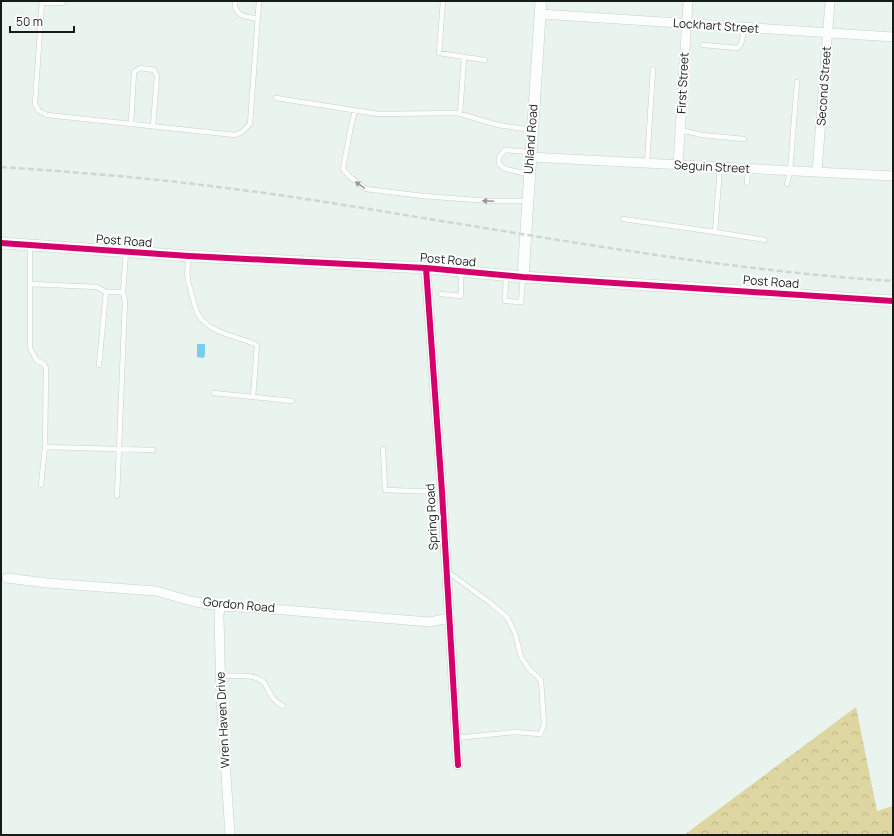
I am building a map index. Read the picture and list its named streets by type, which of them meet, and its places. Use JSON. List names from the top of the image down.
{
  "streets": {
    "street": [
      "Lockhart Street",
      "First Street",
      "Second Street",
      "Uhland Road",
      "Seguin Street",
      "Post Road",
      "Spring Road",
      "Gordon Road",
      "Wren Haven Drive"
    ]
  },
  "crossings": [
    ["Lockhart Street", "First Street"],
    ["Lockhart Street", "Second Street"],
    ["Lockhart Street", "Uhland Road"],
    ["First Street", "Seguin Street"],
    ["Second Street", "Seguin Street"],
    ["Uhland Road", "Seguin Street"],
    ["Uhland Road", "Post Road"],
    ["Post Road", "Spring Road"],
    ["Spring Road", "Gordon Road"],
    ["Gordon Road", "Wren Haven Drive"]
  ],
  "scale_bar": "50 m"
}
